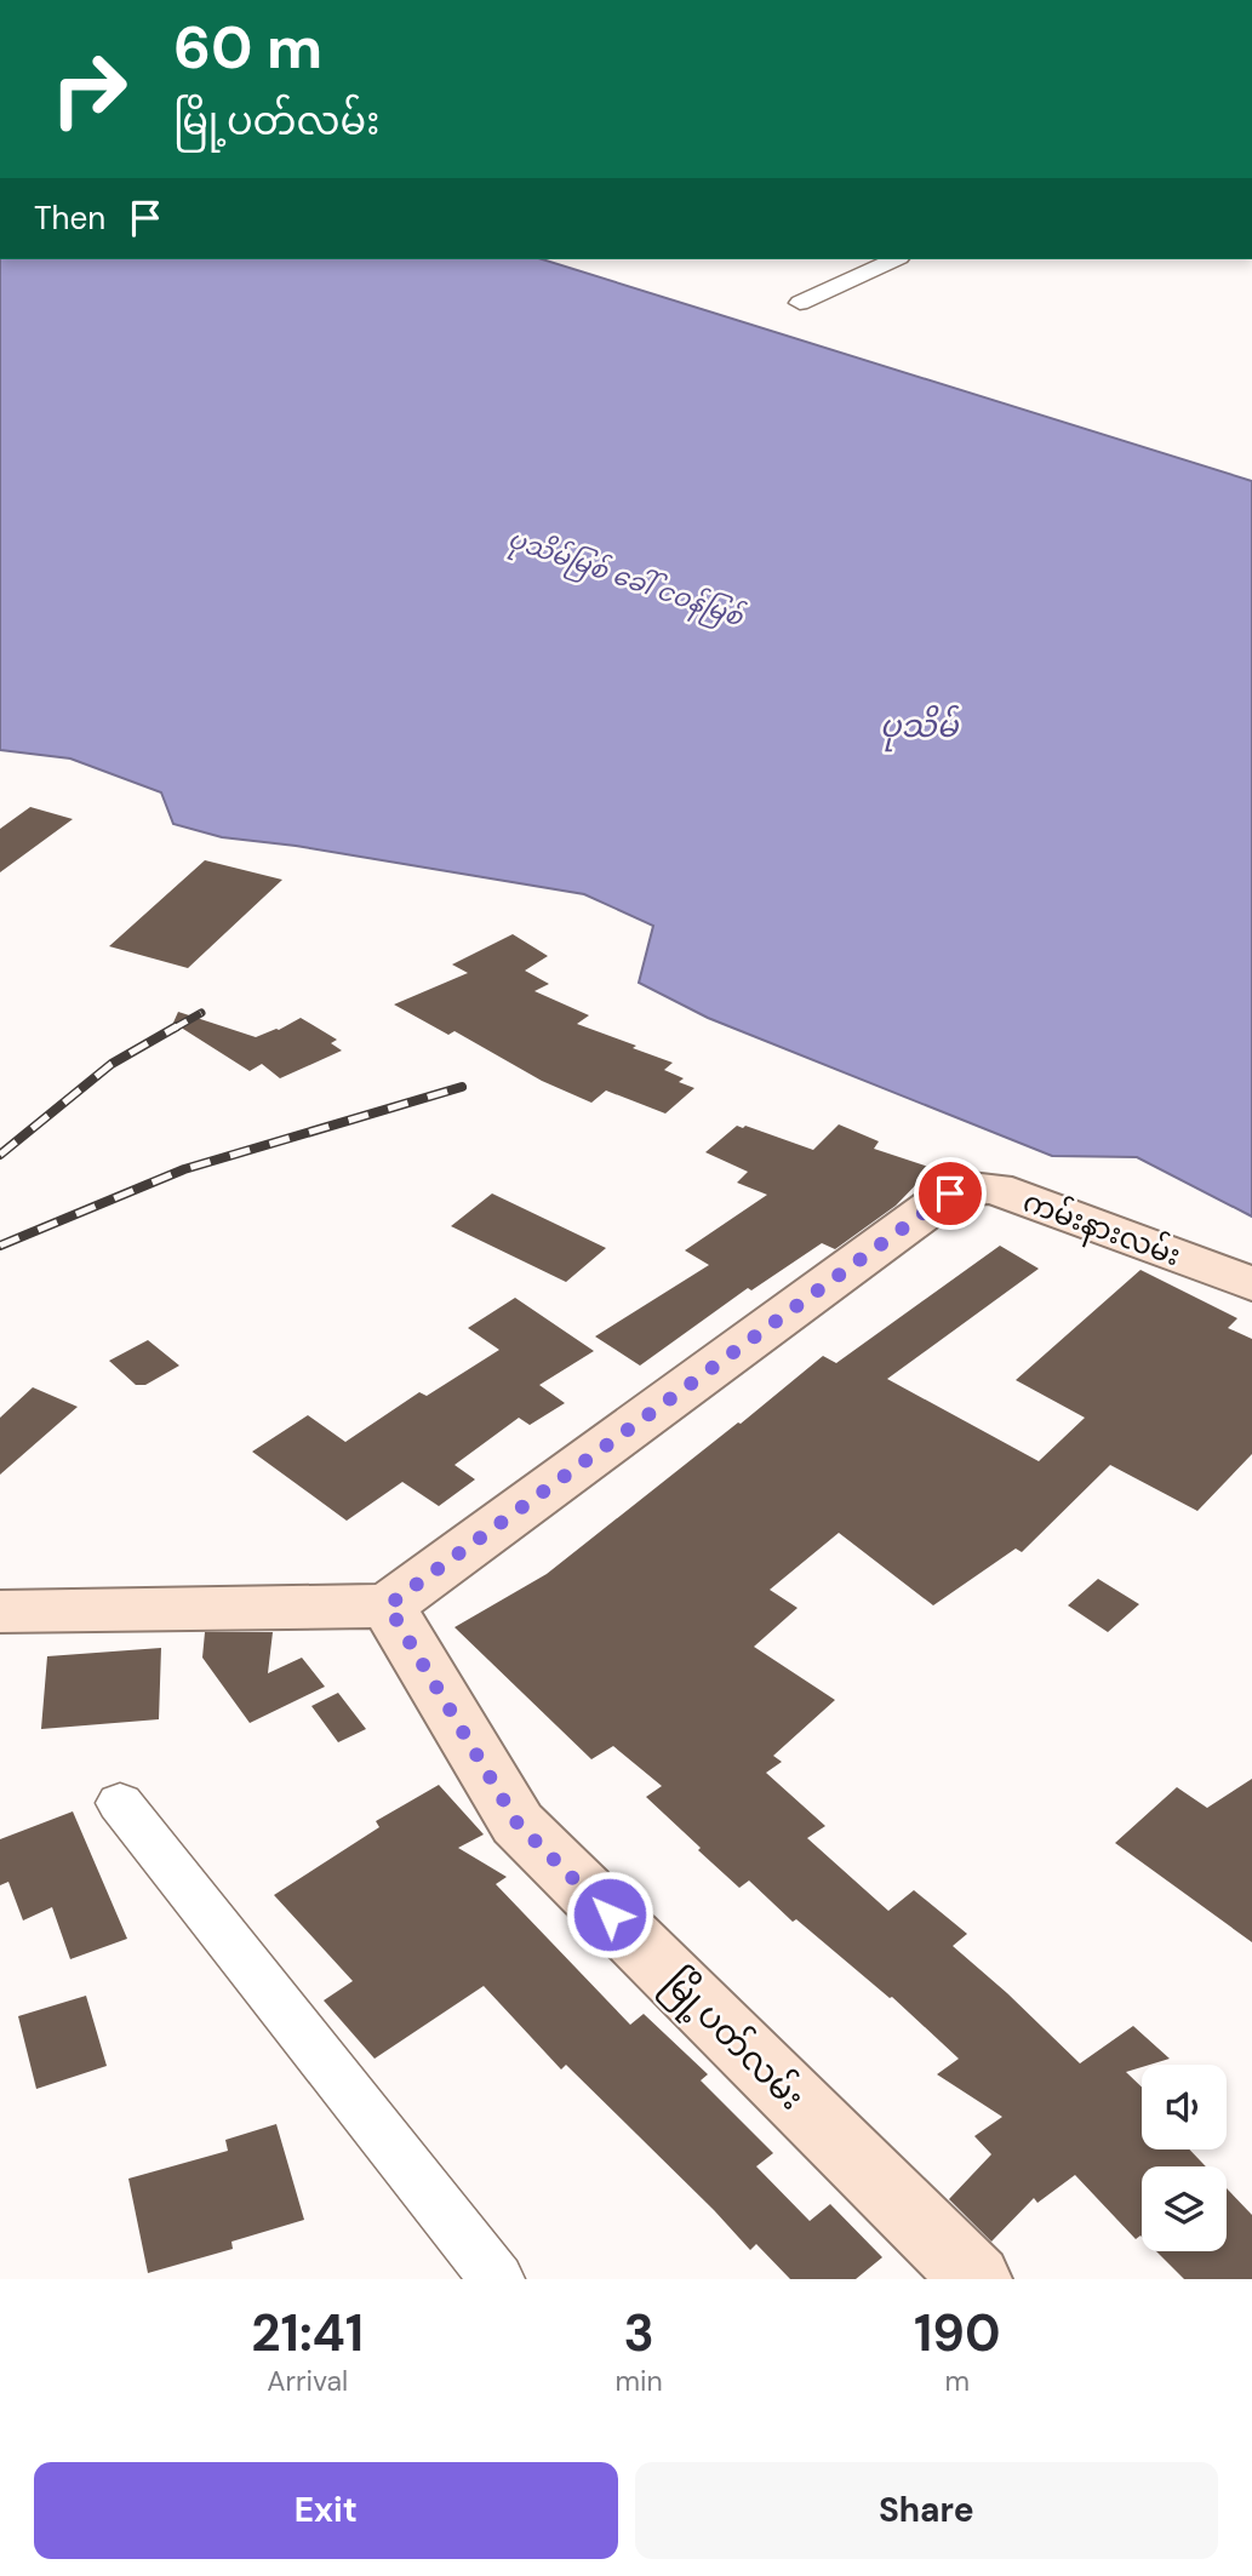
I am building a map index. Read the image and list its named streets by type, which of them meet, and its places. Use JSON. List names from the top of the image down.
{
  "streets": {
    "street": ["ကမ်းနားလမ်း", "မြို့ပတ်လမ်း"]
  },
  "crossings": [
    ["ကမ်းနားလမ်း", "မြို့ပတ်လမ်း"]
  ],
  "water": ["ပုသိမ်မြစ် ခေါ် ငဝန်မြစ်", "ပုသိမ်"],
  "page": {
    "turn": ["60 m", "မြို့ပတ်လမ်း"],
    "then": "Then",
    "eta": [
      "21:41",
      "Arrival",
      "3",
      "min",
      "190",
      "m"
    ],
    "buttons": ["Exit", "Share"]
  }
}
